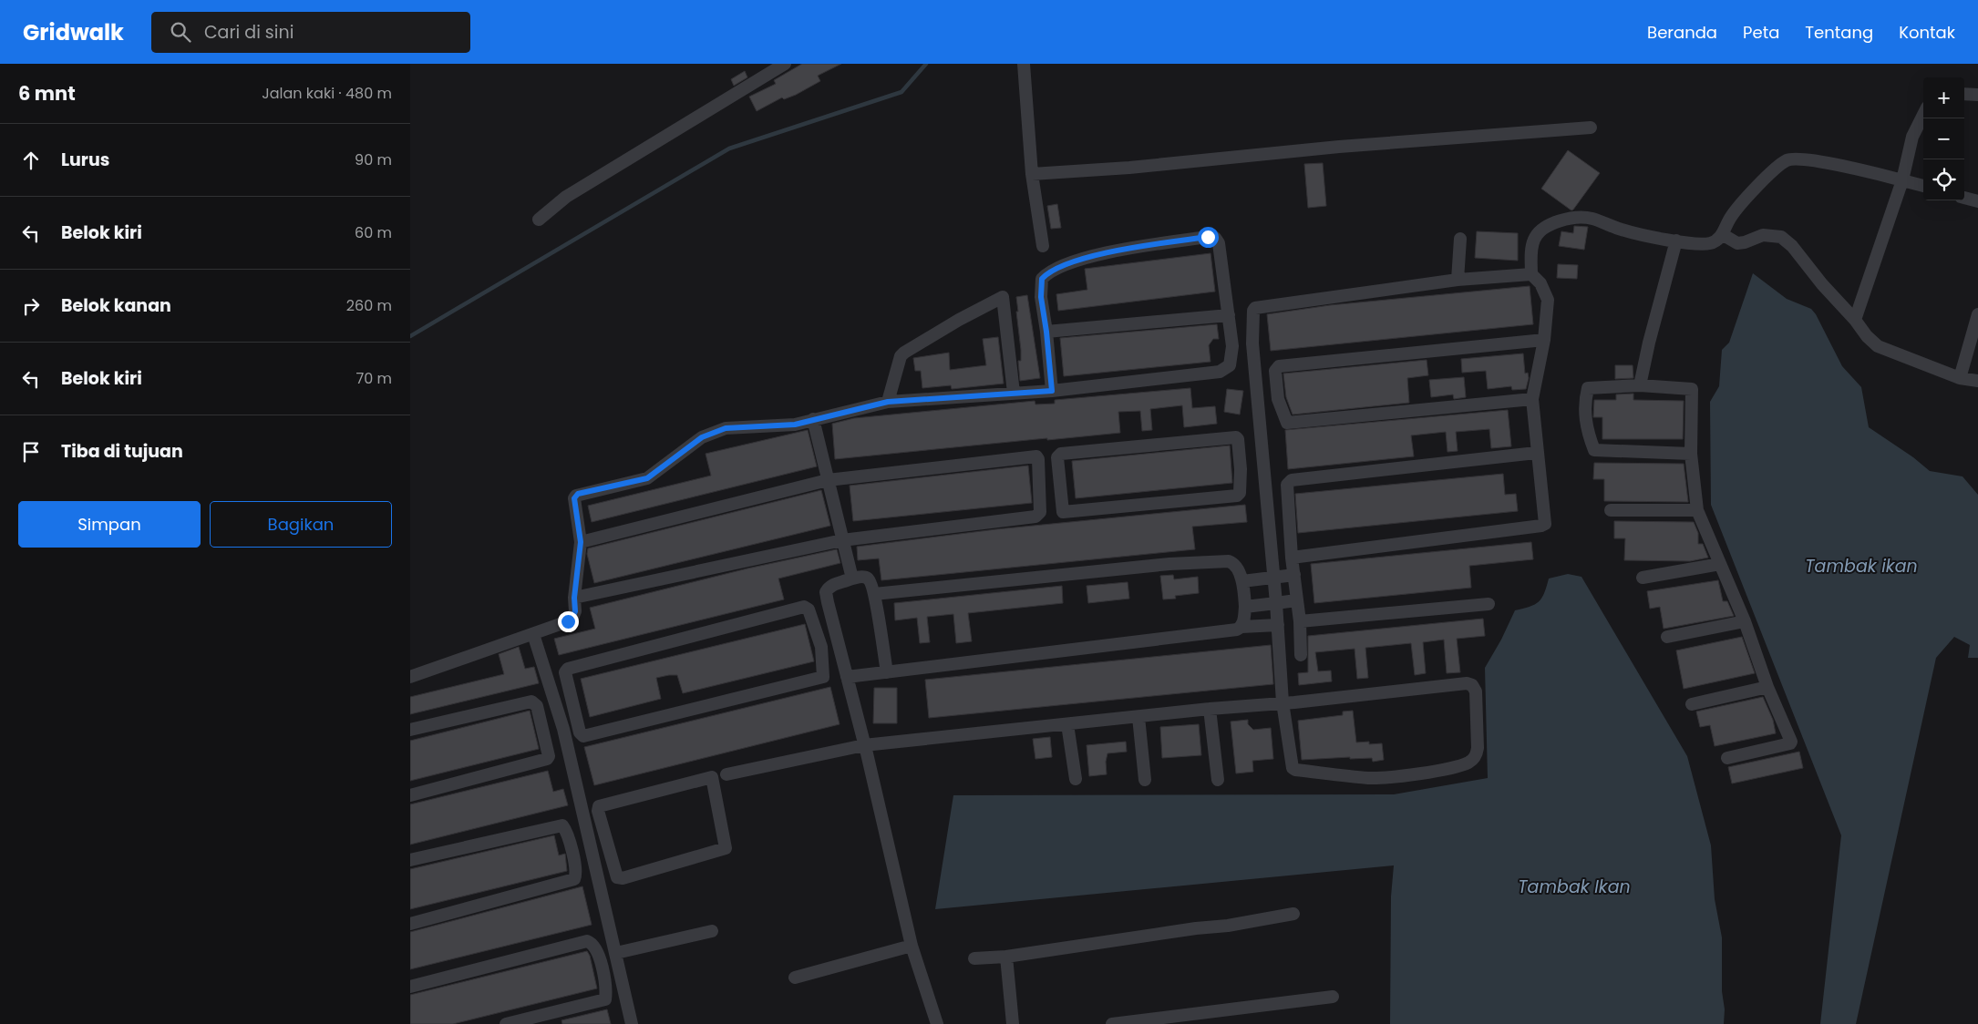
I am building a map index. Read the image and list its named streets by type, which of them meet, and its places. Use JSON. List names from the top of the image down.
{
  "water": ["Tambak ikan", "Tambak Ikan"],
  "page": {
    "header": "Gridwalk",
    "search": "Cari di sini",
    "nav": [
      "Beranda",
      "Peta",
      "Tentang",
      "Kontak"
    ],
    "heading": ["6 mnt", "Jalan kaki · 480 m"],
    "map_buttons": ["+", "−"],
    "list": [
      ["Lurus", "90 m"],
      ["Belok kiri", "60 m"],
      ["Belok kanan", "260 m"],
      ["Belok kiri", "70 m"],
      "Tiba di tujuan"
    ],
    "buttons": ["Simpan", "Bagikan"]
  }
}
